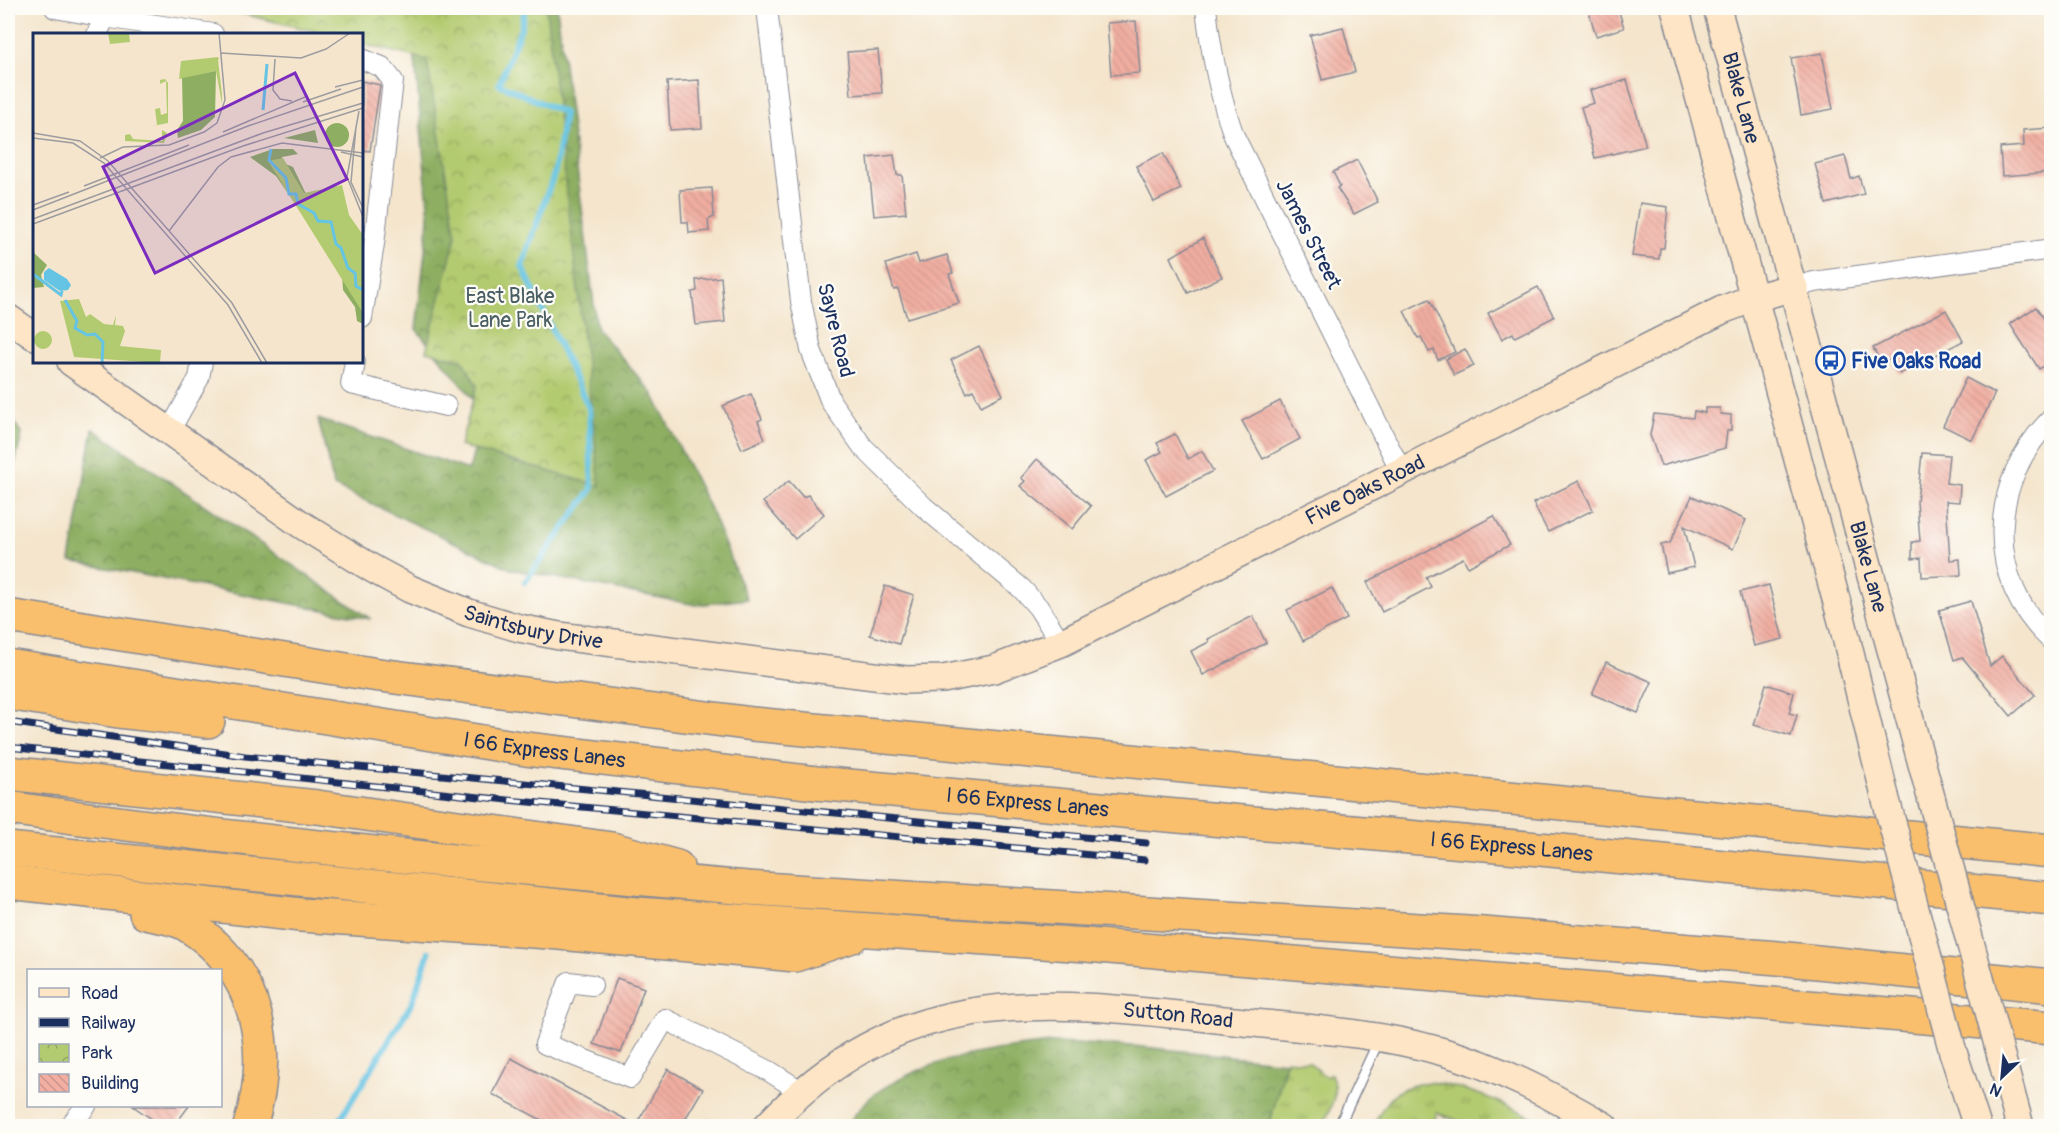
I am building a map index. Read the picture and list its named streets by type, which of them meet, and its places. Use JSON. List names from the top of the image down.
{
  "streets": {
    "highway": ["I 66 Express Lanes"],
    "street": [
      "Blake Lane",
      "James Street",
      "Sayre Road",
      "Five Oaks Road",
      "Saintsbury Drive",
      "Sutton Road"
    ]
  },
  "crossings": [
    ["Blake Lane", "Five Oaks Road"],
    ["James Street", "Five Oaks Road"],
    ["Sayre Road", "Five Oaks Road"],
    ["Sayre Road", "Saintsbury Drive"],
    ["Five Oaks Road", "Saintsbury Drive"]
  ],
  "parks": ["East Blake Lane Park"],
  "places": {
    "bus stop": ["Five Oaks Road"]
  },
  "legend": [
    "Road",
    "Railway",
    "Park",
    "Building"
  ],
  "north": "bottom left"
}
